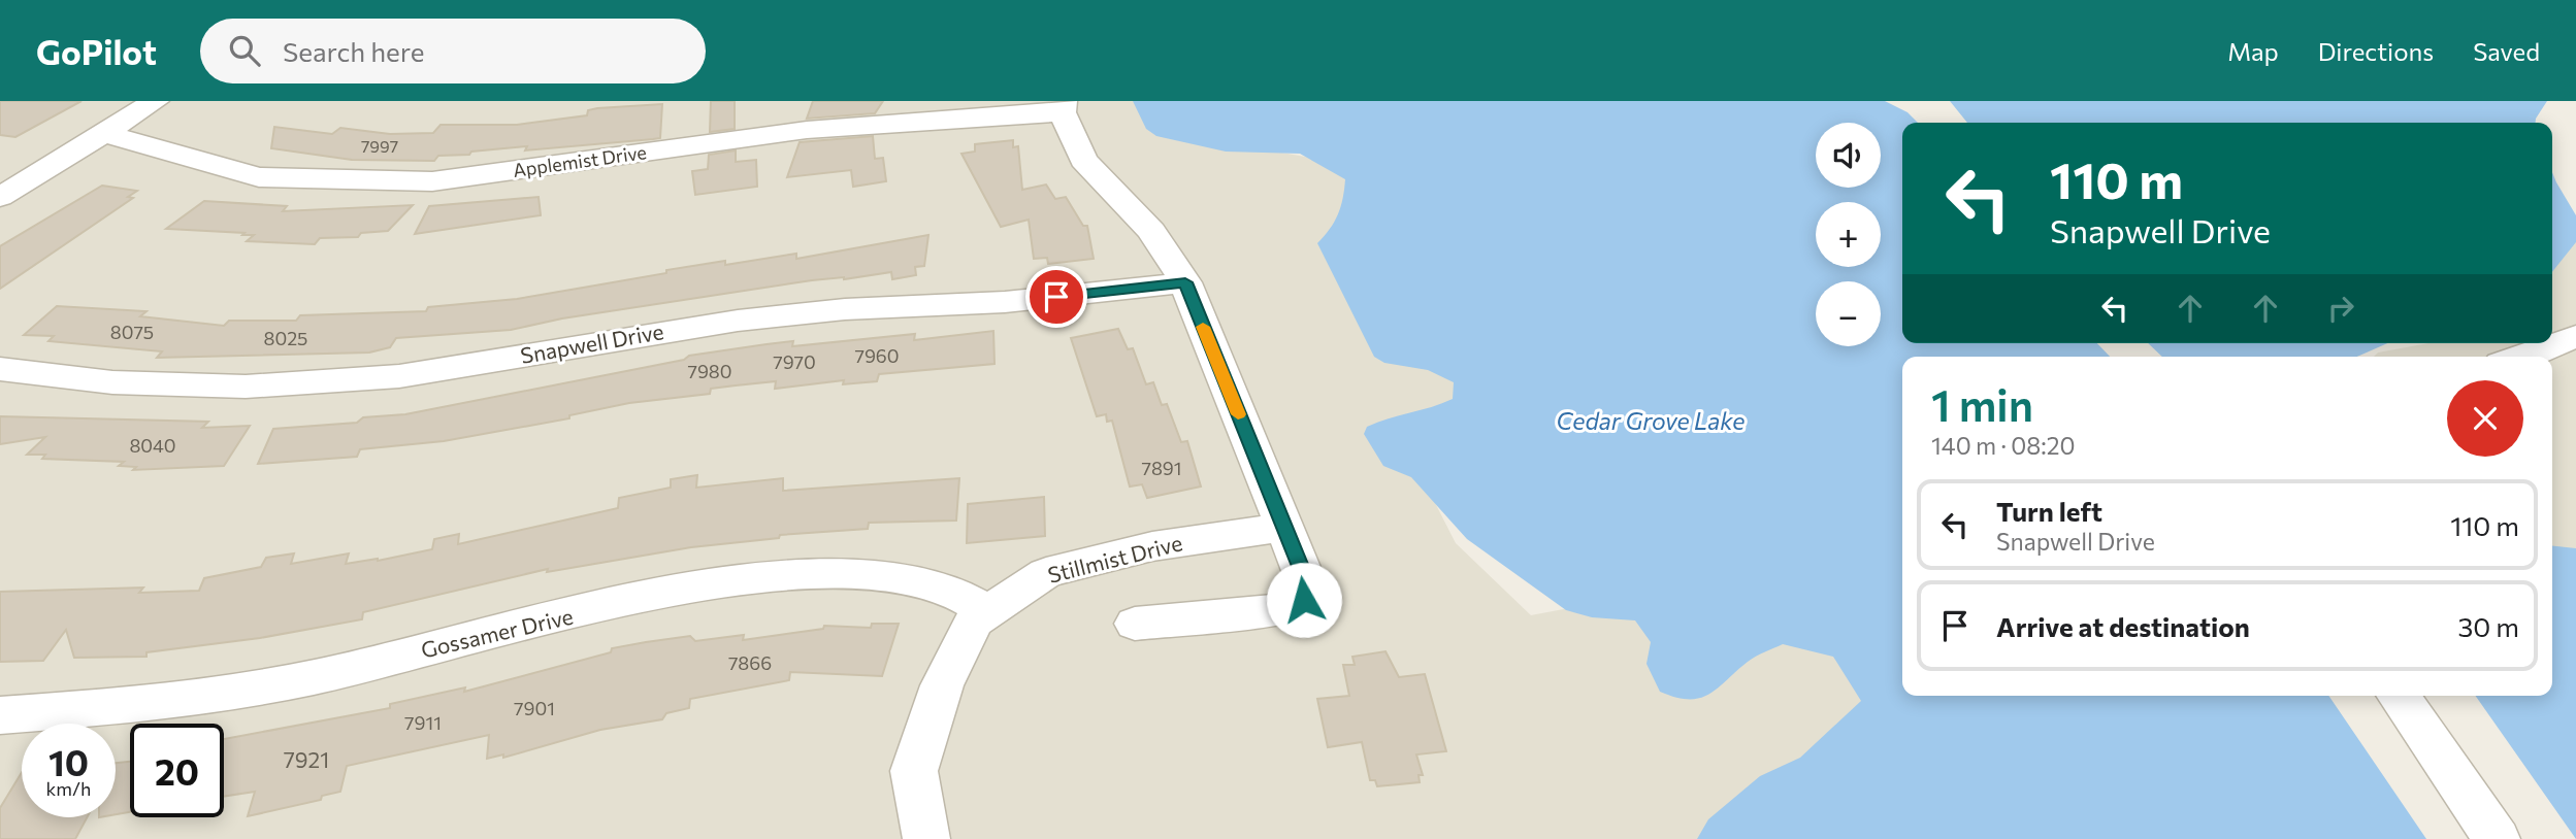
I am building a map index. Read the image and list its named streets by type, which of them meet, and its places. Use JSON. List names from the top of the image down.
{
  "streets": {
    "street": [
      "Applemist Drive",
      "Snapwell Drive",
      "Stillmist Drive",
      "Gossamer Drive"
    ]
  },
  "crossings": [
    ["Stillmist Drive", "Gossamer Drive"]
  ],
  "water": ["Cedar Grove Lake"],
  "house_numbers": [
    "7997",
    "8075",
    "8025",
    "7960",
    "7970",
    "7980",
    "8040",
    "7891",
    "7866",
    "7901",
    "7911",
    "7921"
  ],
  "page": {
    "header": "GoPilot",
    "search": "Search here",
    "nav": ["Map", "Directions", "Saved"],
    "map_buttons": ["+", "−"],
    "turn": ["110 m", "Snapwell Drive"],
    "heading": ["1 min", "140 m · 08:20"],
    "list": [
      {
        "name": "Turn left",
        "note": "Snapwell Drive",
        "value": "110 m"
      },
      {
        "name": "Arrive at destination",
        "value": "30 m"
      }
    ],
    "speed": "10 km/h",
    "limit": "20"
  }
}
